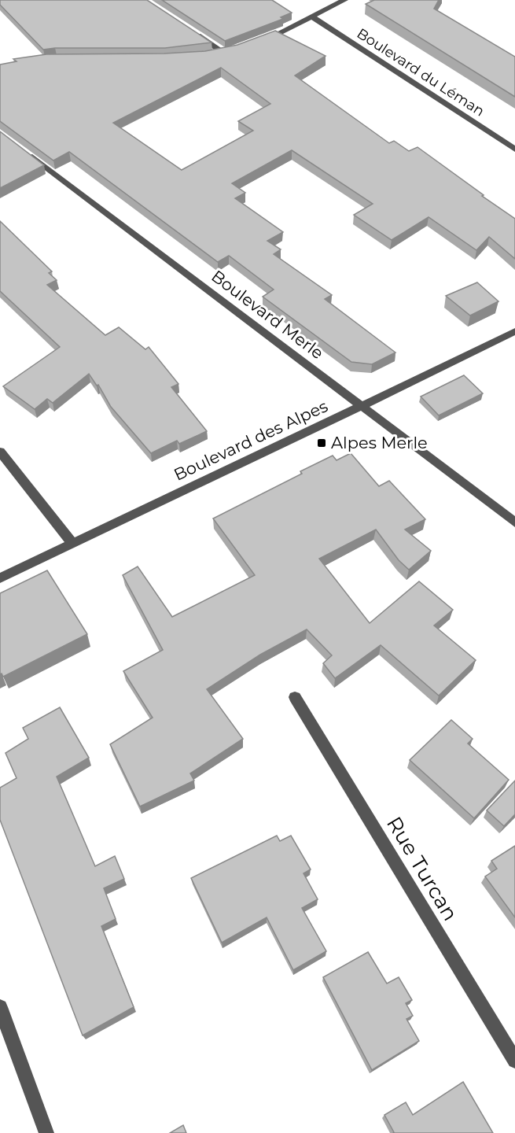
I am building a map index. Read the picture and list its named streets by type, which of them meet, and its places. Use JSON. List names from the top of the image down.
{
  "streets": {
    "street": [
      "Boulevard du Léman",
      "Boulevard Merle",
      "Boulevard des Alpes",
      "Rue Turcan"
    ]
  },
  "crossings": [
    ["Boulevard Merle", "Boulevard des Alpes"]
  ],
  "places": {
    "transit": ["Alpes Merle"]
  }
}
